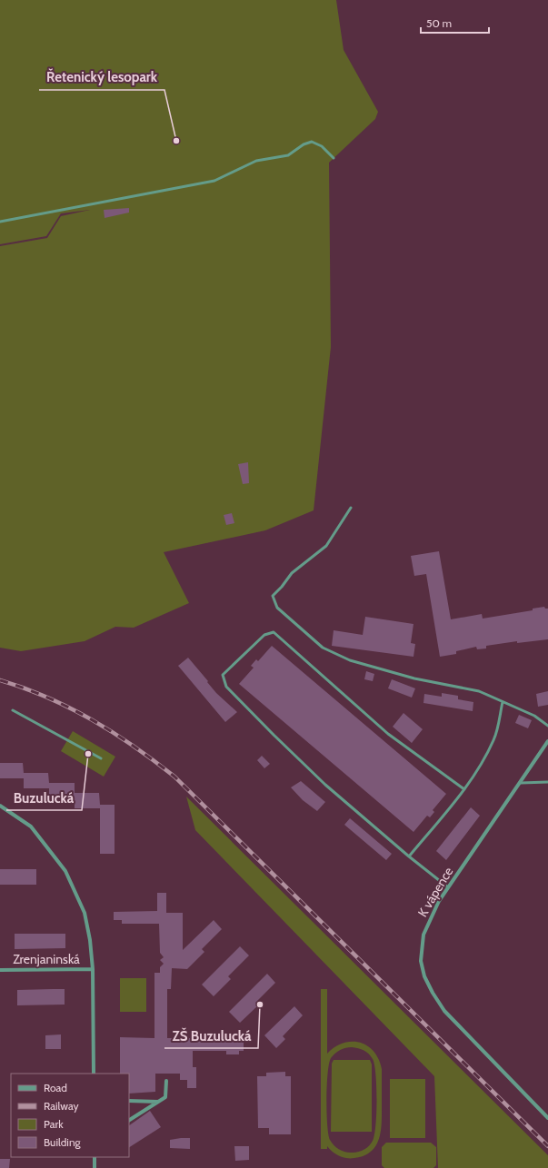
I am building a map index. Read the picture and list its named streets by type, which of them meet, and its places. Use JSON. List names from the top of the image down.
{
  "streets": {
    "street": ["K vápence", "Zrenjaninská"]
  },
  "places": ["Řetenický lesopark", "Buzulucká", "ZŠ Buzulucká"],
  "legend": [
    "Road",
    "Railway",
    "Park",
    "Building"
  ],
  "scale_bar": "50 m"
}
